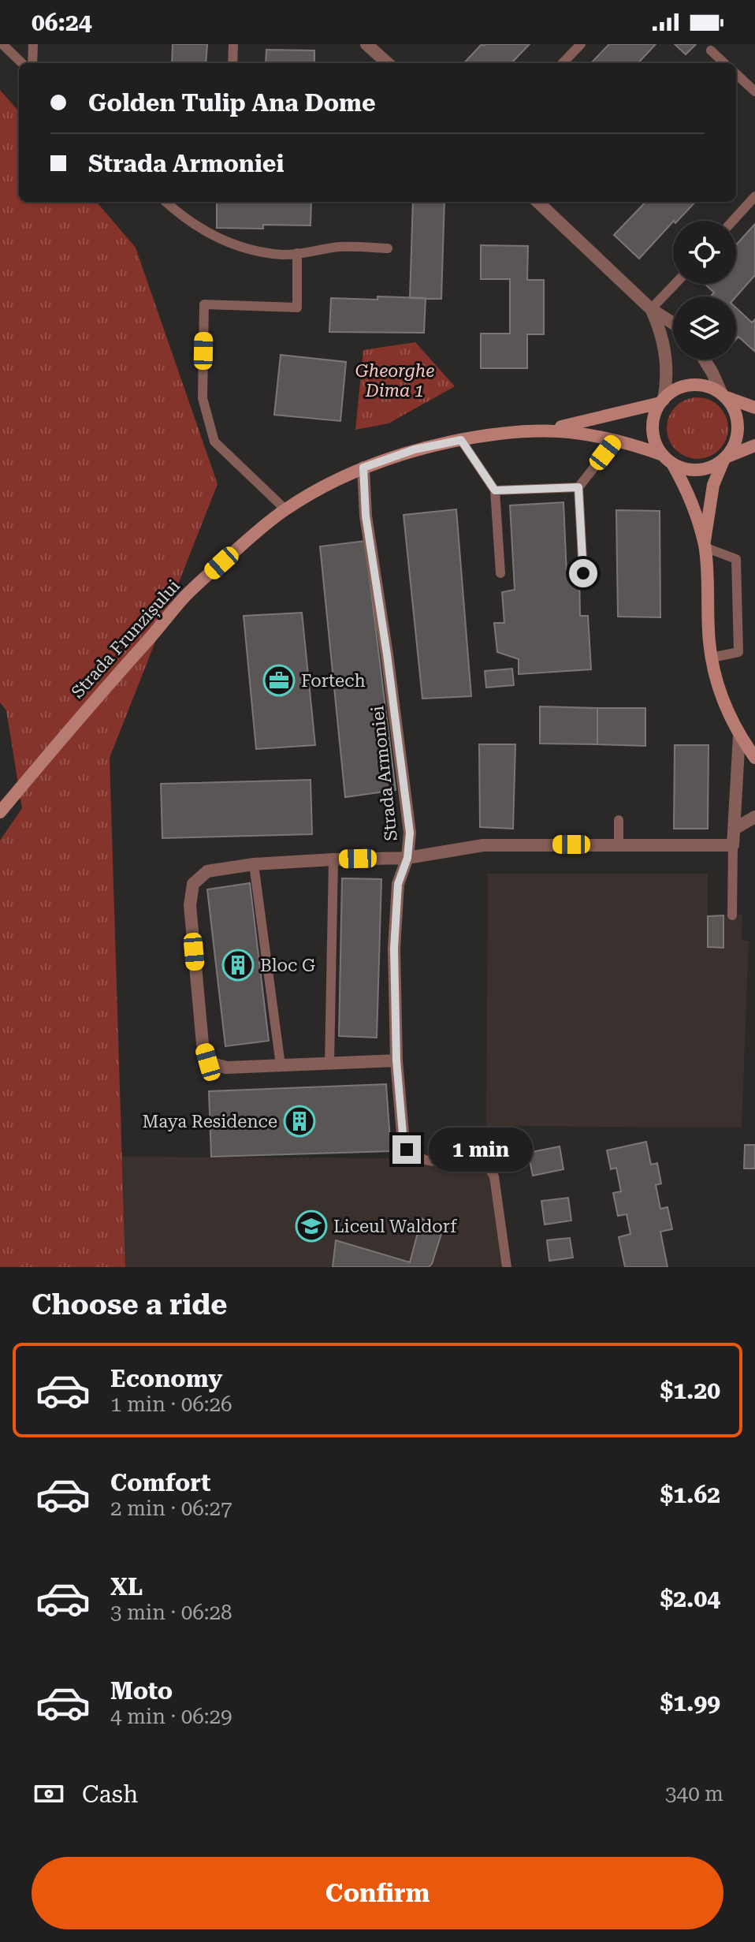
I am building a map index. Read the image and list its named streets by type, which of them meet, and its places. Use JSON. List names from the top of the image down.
{
  "streets": {
    "main road": ["Strada Frunzișului"],
    "street": ["Strada Armoniei"]
  },
  "crossings": [
    ["Strada Frunzișului", "Strada Armoniei"]
  ],
  "parks": ["Gheorghe Dima 1"],
  "places": {
    "office": ["Fortech"],
    "building": ["Bloc G", "Maya Residence"],
    "school or university": ["Liceul Waldorf"]
  },
  "page": {
    "status": "06:24",
    "banner": ["Golden Tulip Ana Dome", "Strada Armoniei"],
    "bubble": "1 min",
    "heading": "Choose a ride",
    "list": [
      {
        "name": "Economy",
        "note": "1 min · 06:26",
        "value": "$1.20"
      },
      {
        "name": "Comfort",
        "note": "2 min · 06:27",
        "value": "$1.62"
      },
      {
        "name": "XL",
        "note": "3 min · 06:28",
        "value": "$2.04"
      },
      {
        "name": "Moto",
        "note": "4 min · 06:29",
        "value": "$1.99"
      }
    ],
    "pay": ["Cash", "340 m"],
    "buttons": "Confirm"
  }
}
